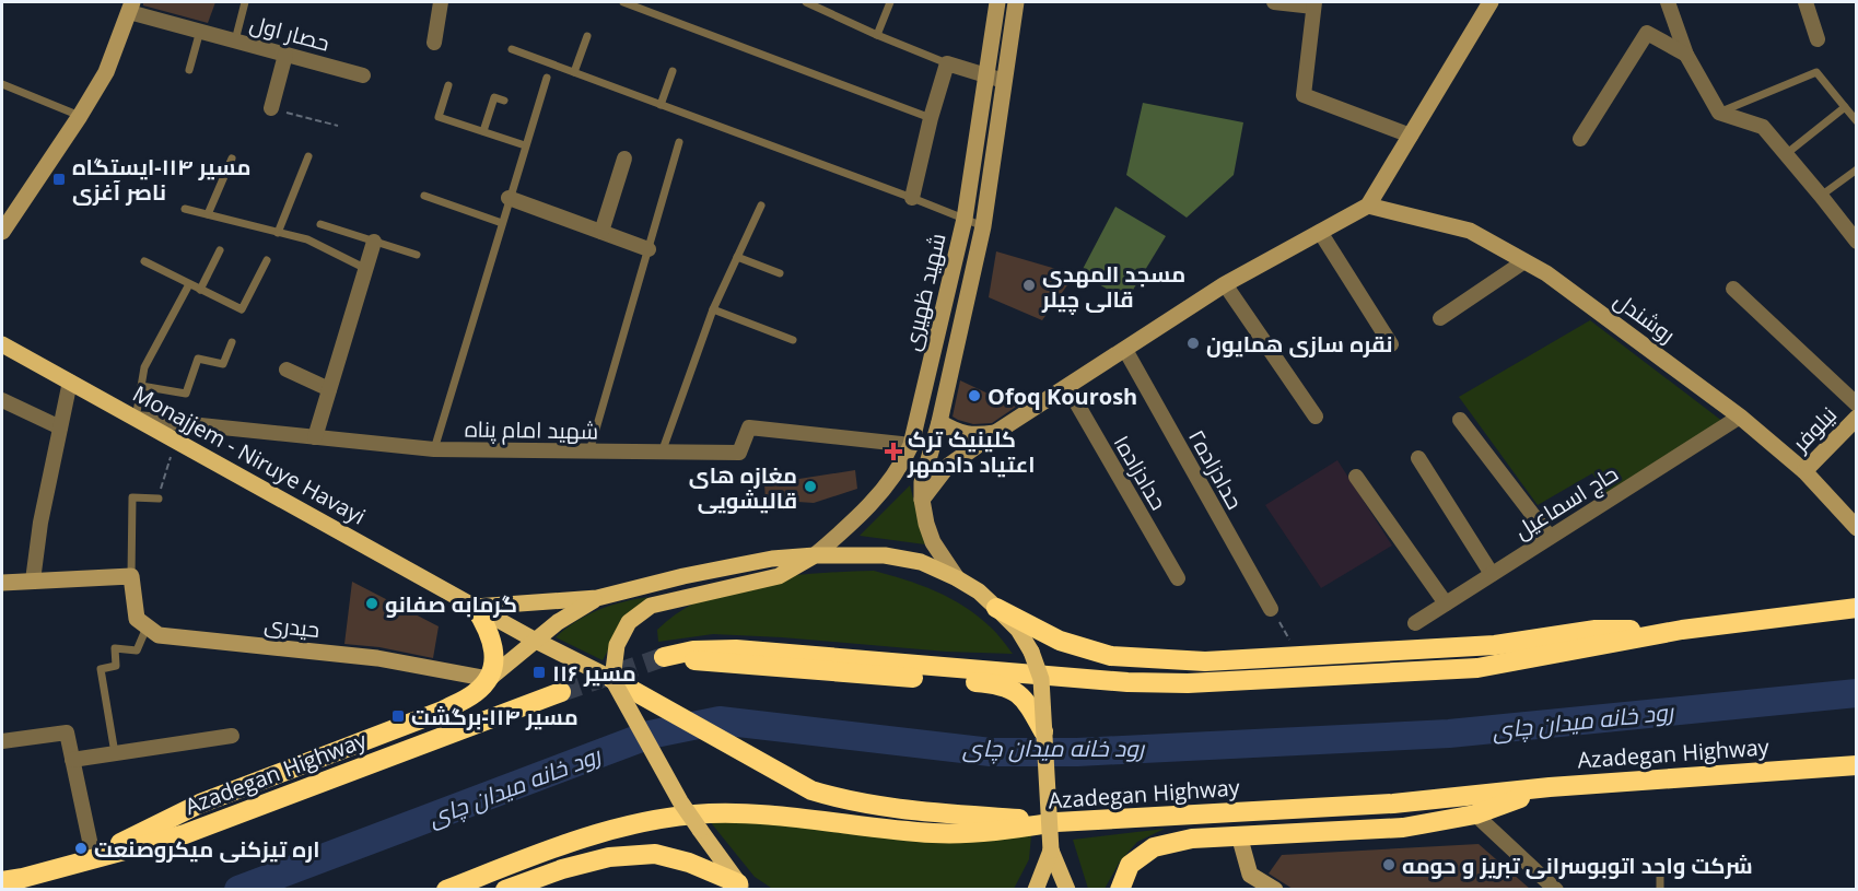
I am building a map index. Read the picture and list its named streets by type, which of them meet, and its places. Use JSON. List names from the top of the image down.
{
  "streets": {
    "highway": ["Azadegan Highway"],
    "main road": ["Monajjem - Niruye Havayi"],
    "street": [
      "حصار اول",
      "شهید ظهیری",
      "روشندل",
      "نیلوفر",
      "شهید امام پناه",
      "حدادزاده۲",
      "حدادزاده۱",
      "حاج اسماعیل",
      "حیدری"
    ]
  },
  "crossings": [
    ["شهید ظهیری", "شهید امام پناه"],
    ["روشندل", "نیلوفر"],
    ["روشندل", "حاج اسماعیل"],
    ["شهید امام پناه", "Monajjem - Niruye Havayi"]
  ],
  "water": ["رود خانه میدان چای"],
  "places": {
    "transit": ["مسیر ۱۱۴-ایستگاه ناصر آغزی", "مسیر ۱۱۶", "مسیر ۱۱۴-برگشت"],
    "other": [
      "مسجد المهدی قالی چیلر",
      "نقره سازی همایون",
      "Ofoq Kourosh",
      "مغازه های قالیشویی",
      "گرمابه صفانو",
      "اره تیزکنی میکروصنعت",
      "شرکت واحد اتوبوسرانی تبریز و حومه"
    ],
    "health": ["کلینیک ترک اعتیاد دادمهر"]
  }
}
